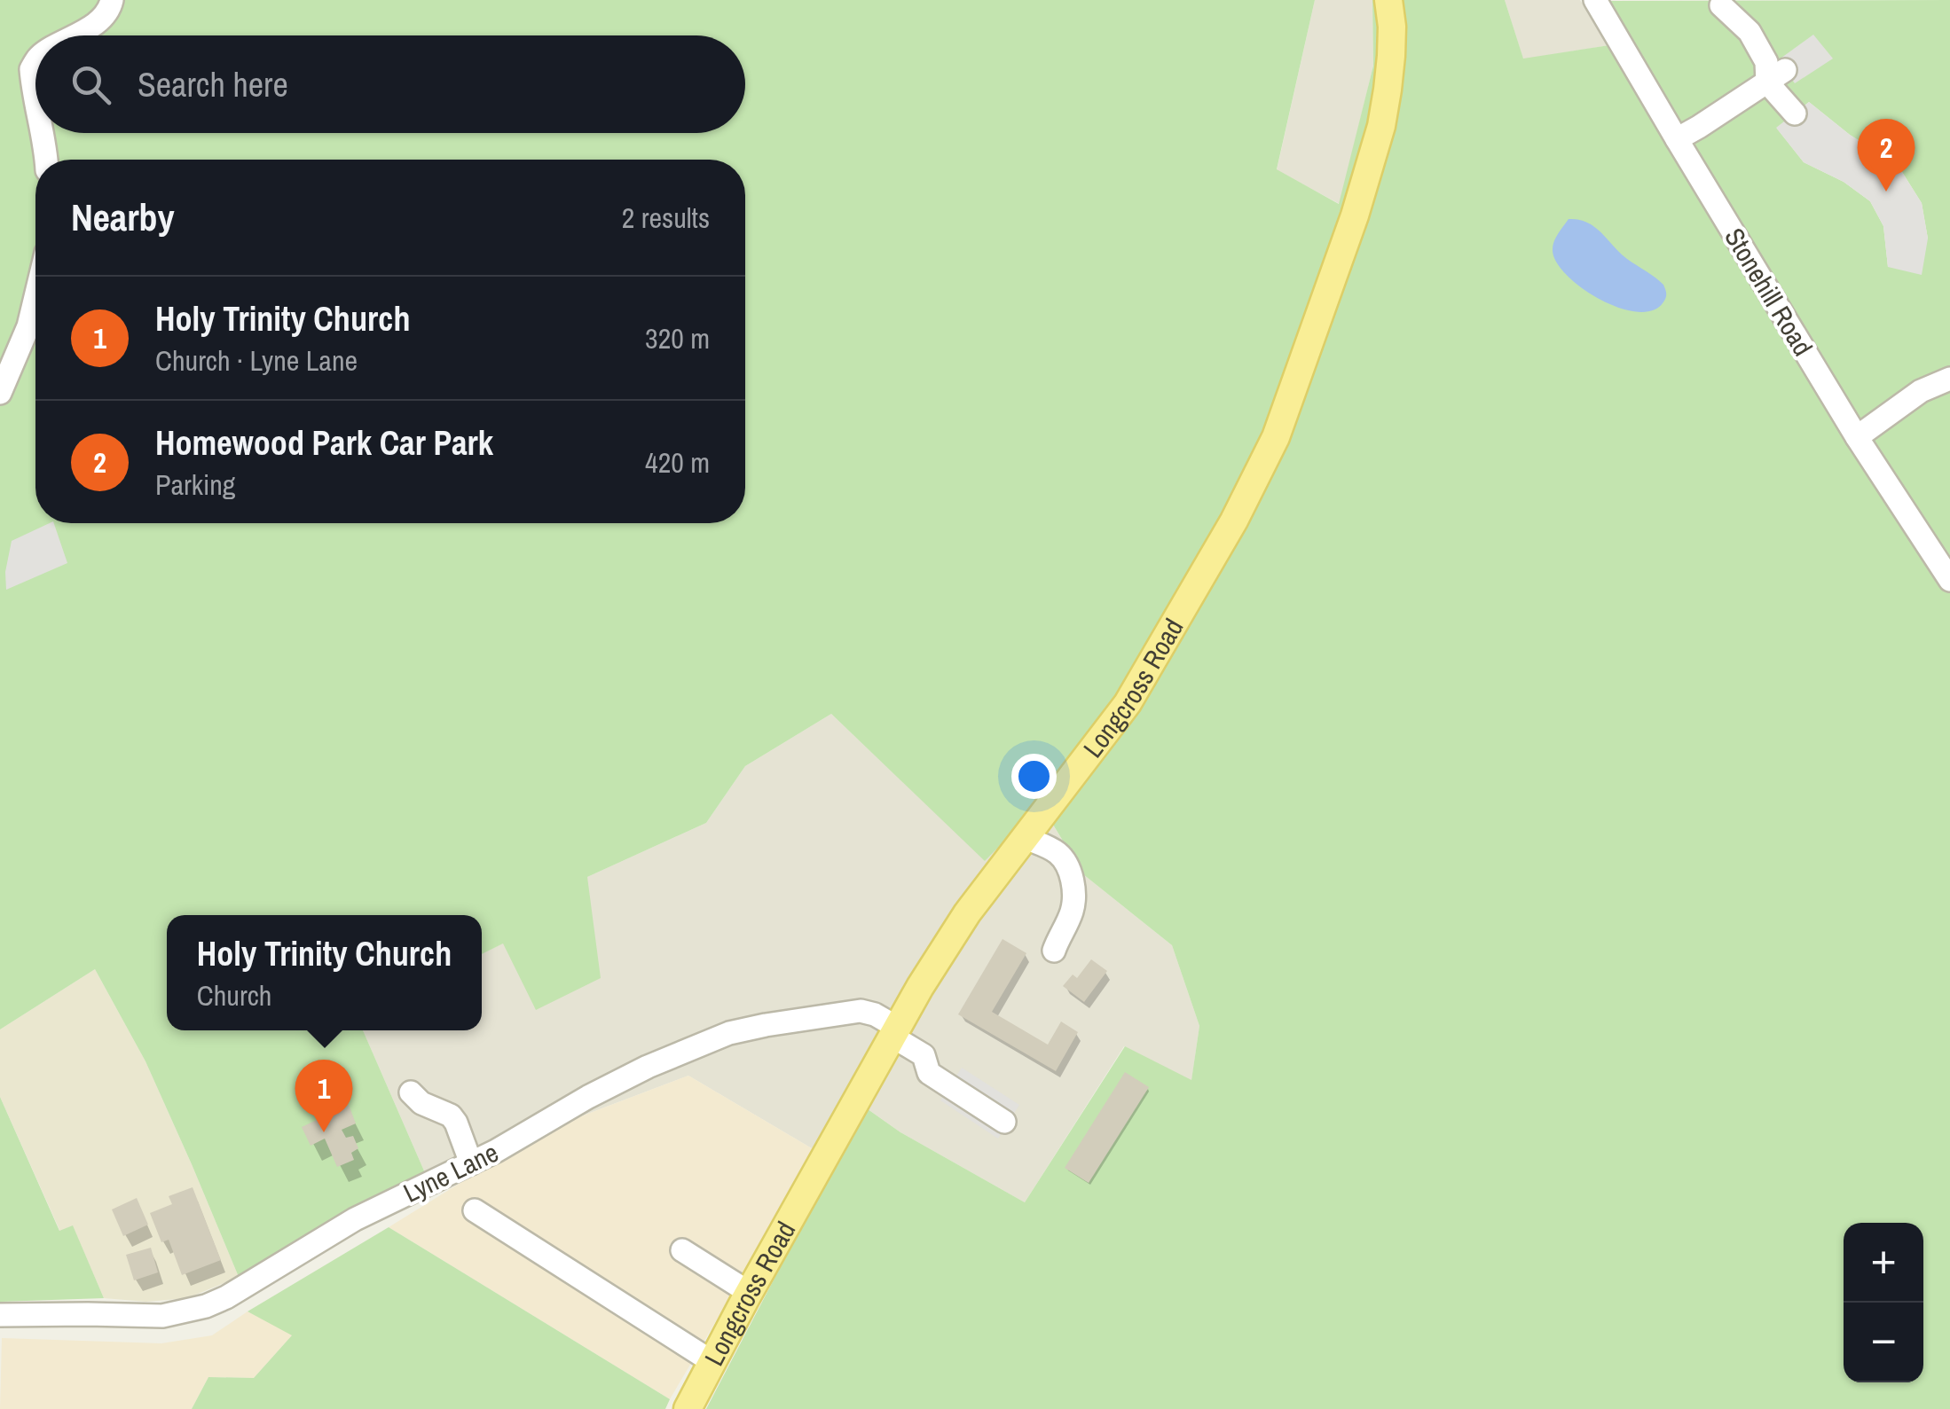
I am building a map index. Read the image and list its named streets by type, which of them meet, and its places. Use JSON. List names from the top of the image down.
{
  "streets": {
    "main road": ["Longcross Road"],
    "street": ["Stonehill Road", "Lyne Lane"]
  },
  "crossings": [
    ["Longcross Road", "Lyne Lane"]
  ],
  "page": {
    "search": "Search here",
    "pins": ["2", "1"],
    "heading": ["Nearby", "2 results"],
    "list": [
      {
        "mark": "1",
        "name": "Holy Trinity Church",
        "note": "Church · Lyne Lane",
        "value": "320 m"
      },
      {
        "mark": "2",
        "name": "Homewood Park Car Park",
        "note": "Parking",
        "value": "420 m"
      }
    ],
    "popup": ["Holy Trinity Church", "Church"],
    "map_buttons": ["+", "−"]
  }
}
